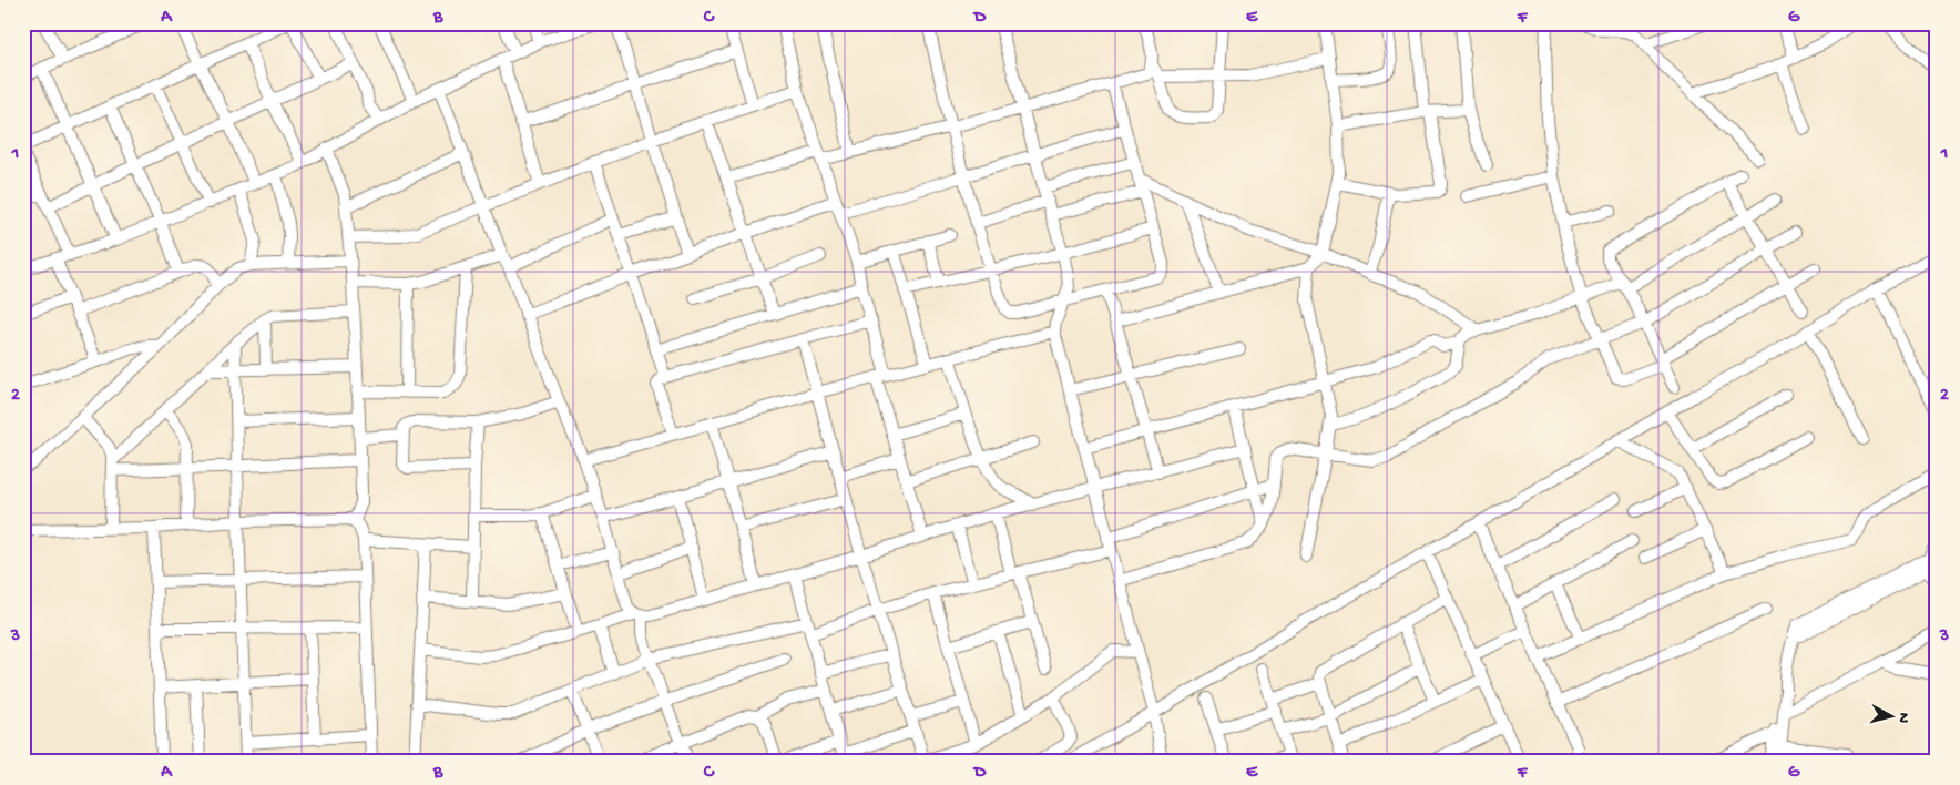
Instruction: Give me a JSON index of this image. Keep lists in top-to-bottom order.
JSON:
{
  "north": "right",
  "grid": {
    "columns": [
      "A",
      "B",
      "C",
      "D",
      "E",
      "F",
      "G"
    ],
    "rows": ["1", "2", "3"]
  }
}
